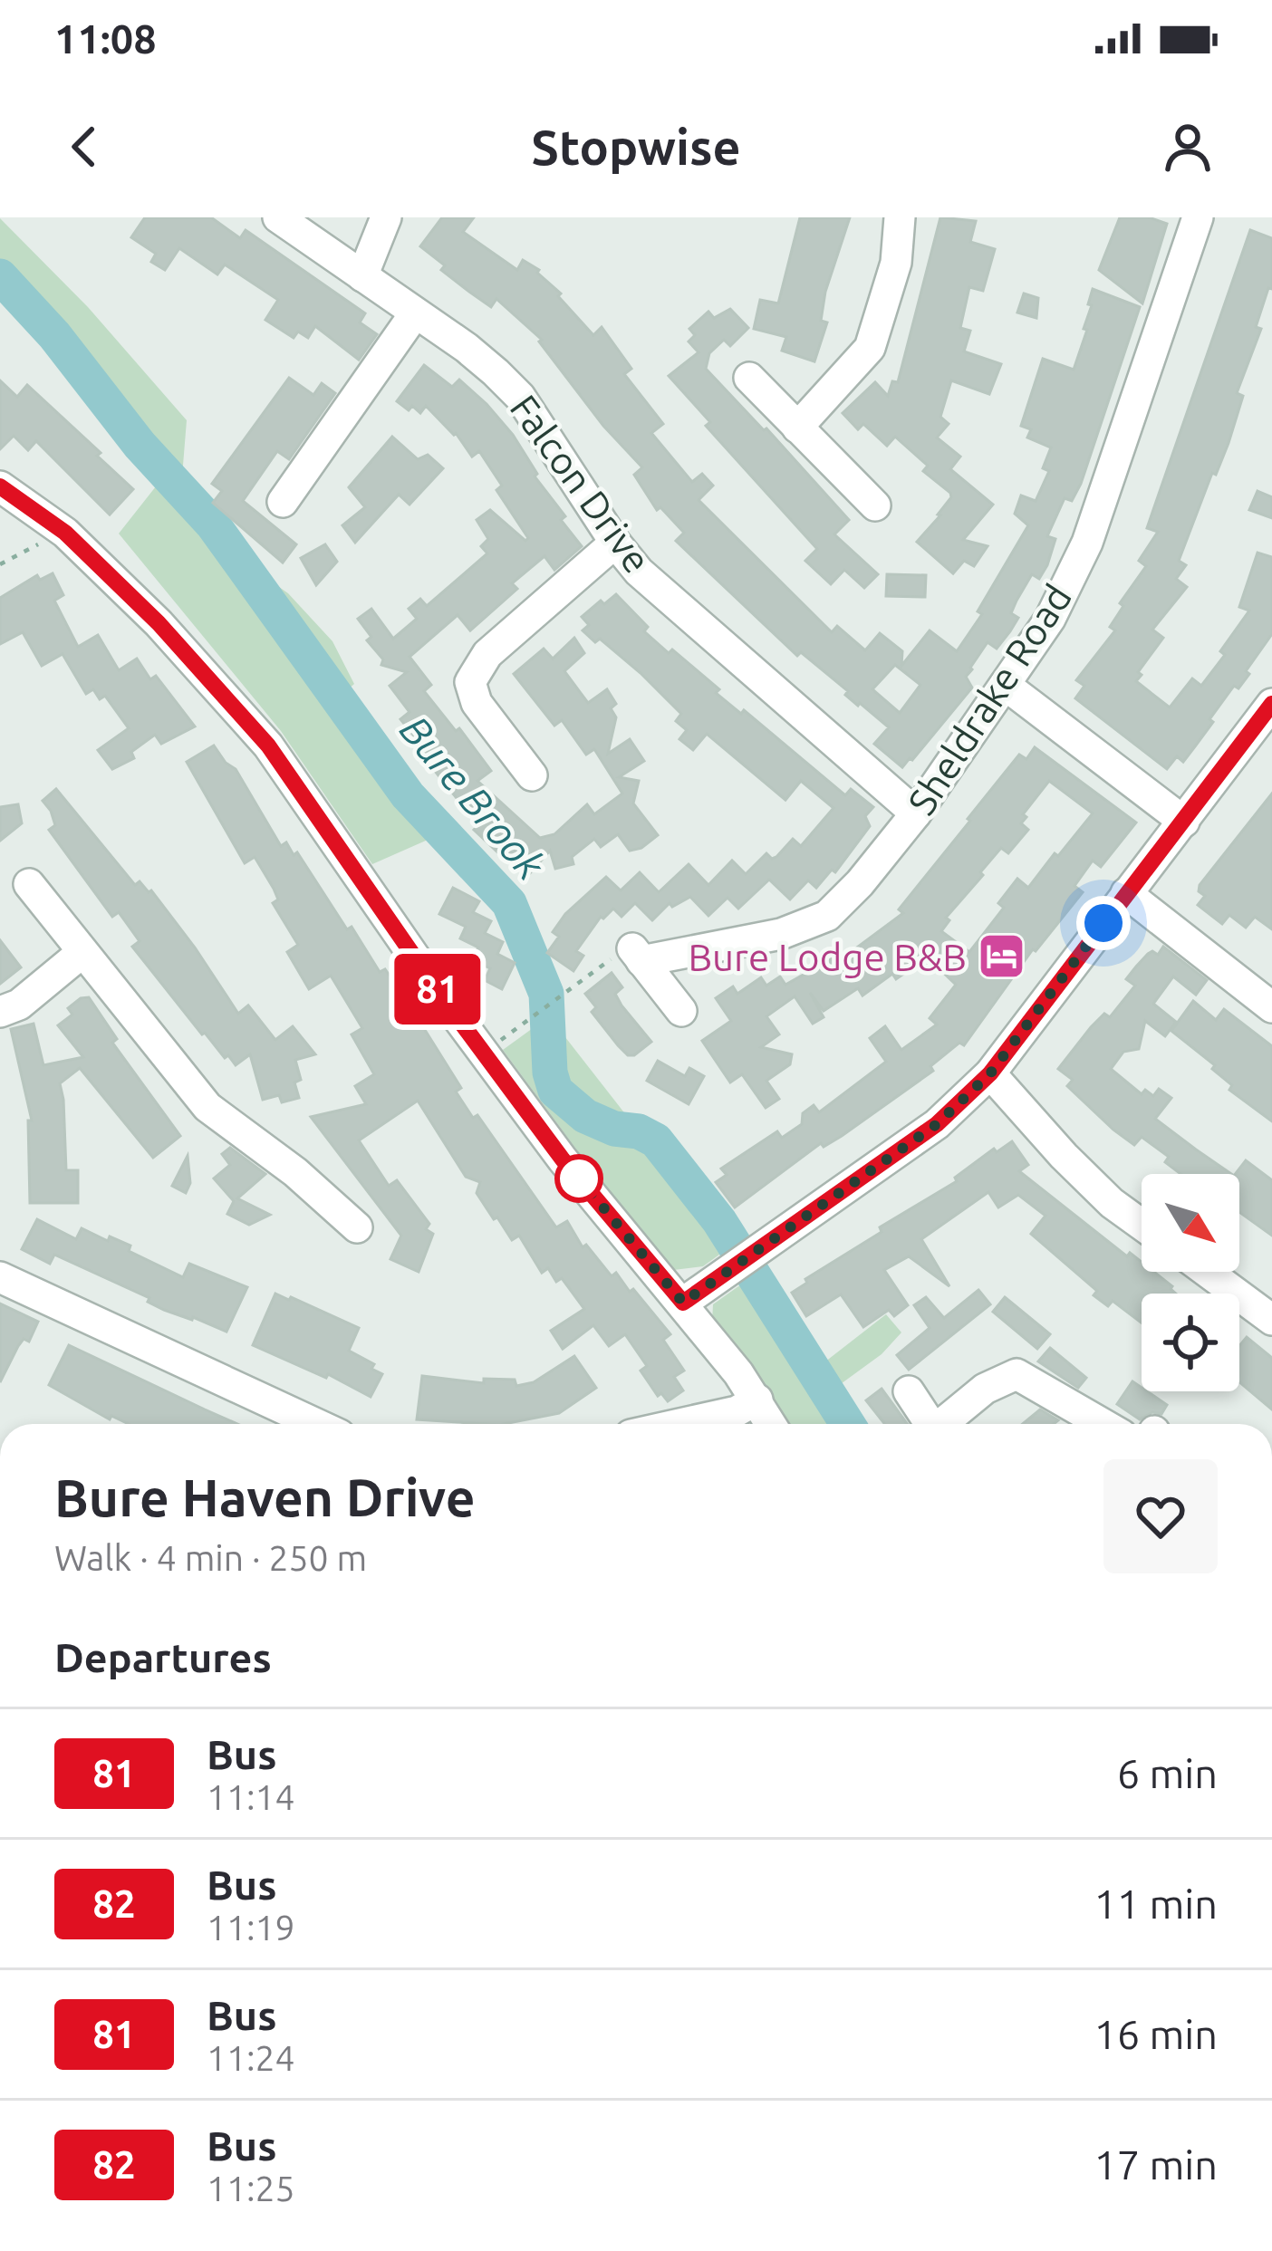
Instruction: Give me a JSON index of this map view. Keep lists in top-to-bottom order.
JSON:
{
  "streets": {
    "street": ["Falcon Drive", "Sheldrake Road"]
  },
  "crossings": [
    ["Falcon Drive", "Sheldrake Road"]
  ],
  "water": ["Bure Brook"],
  "places": {
    "hotel": ["Bure Lodge B&B"]
  },
  "lines": ["bus line 81"],
  "north": "bottom right",
  "page": {
    "status": "11:08",
    "header": "Stopwise",
    "on_map": "81",
    "heading": [
      ["Bure Haven Drive", "Walk · 4 min · 250 m"],
      "Departures"
    ],
    "list": [
      {
        "mark": "81",
        "name": "Bus",
        "note": "11:14",
        "value": "6 min"
      },
      {
        "mark": "82",
        "name": "Bus",
        "note": "11:19",
        "value": "11 min"
      },
      {
        "mark": "81",
        "name": "Bus",
        "note": "11:24",
        "value": "16 min"
      },
      {
        "mark": "82",
        "name": "Bus",
        "note": "11:25",
        "value": "17 min"
      }
    ]
  }
}
